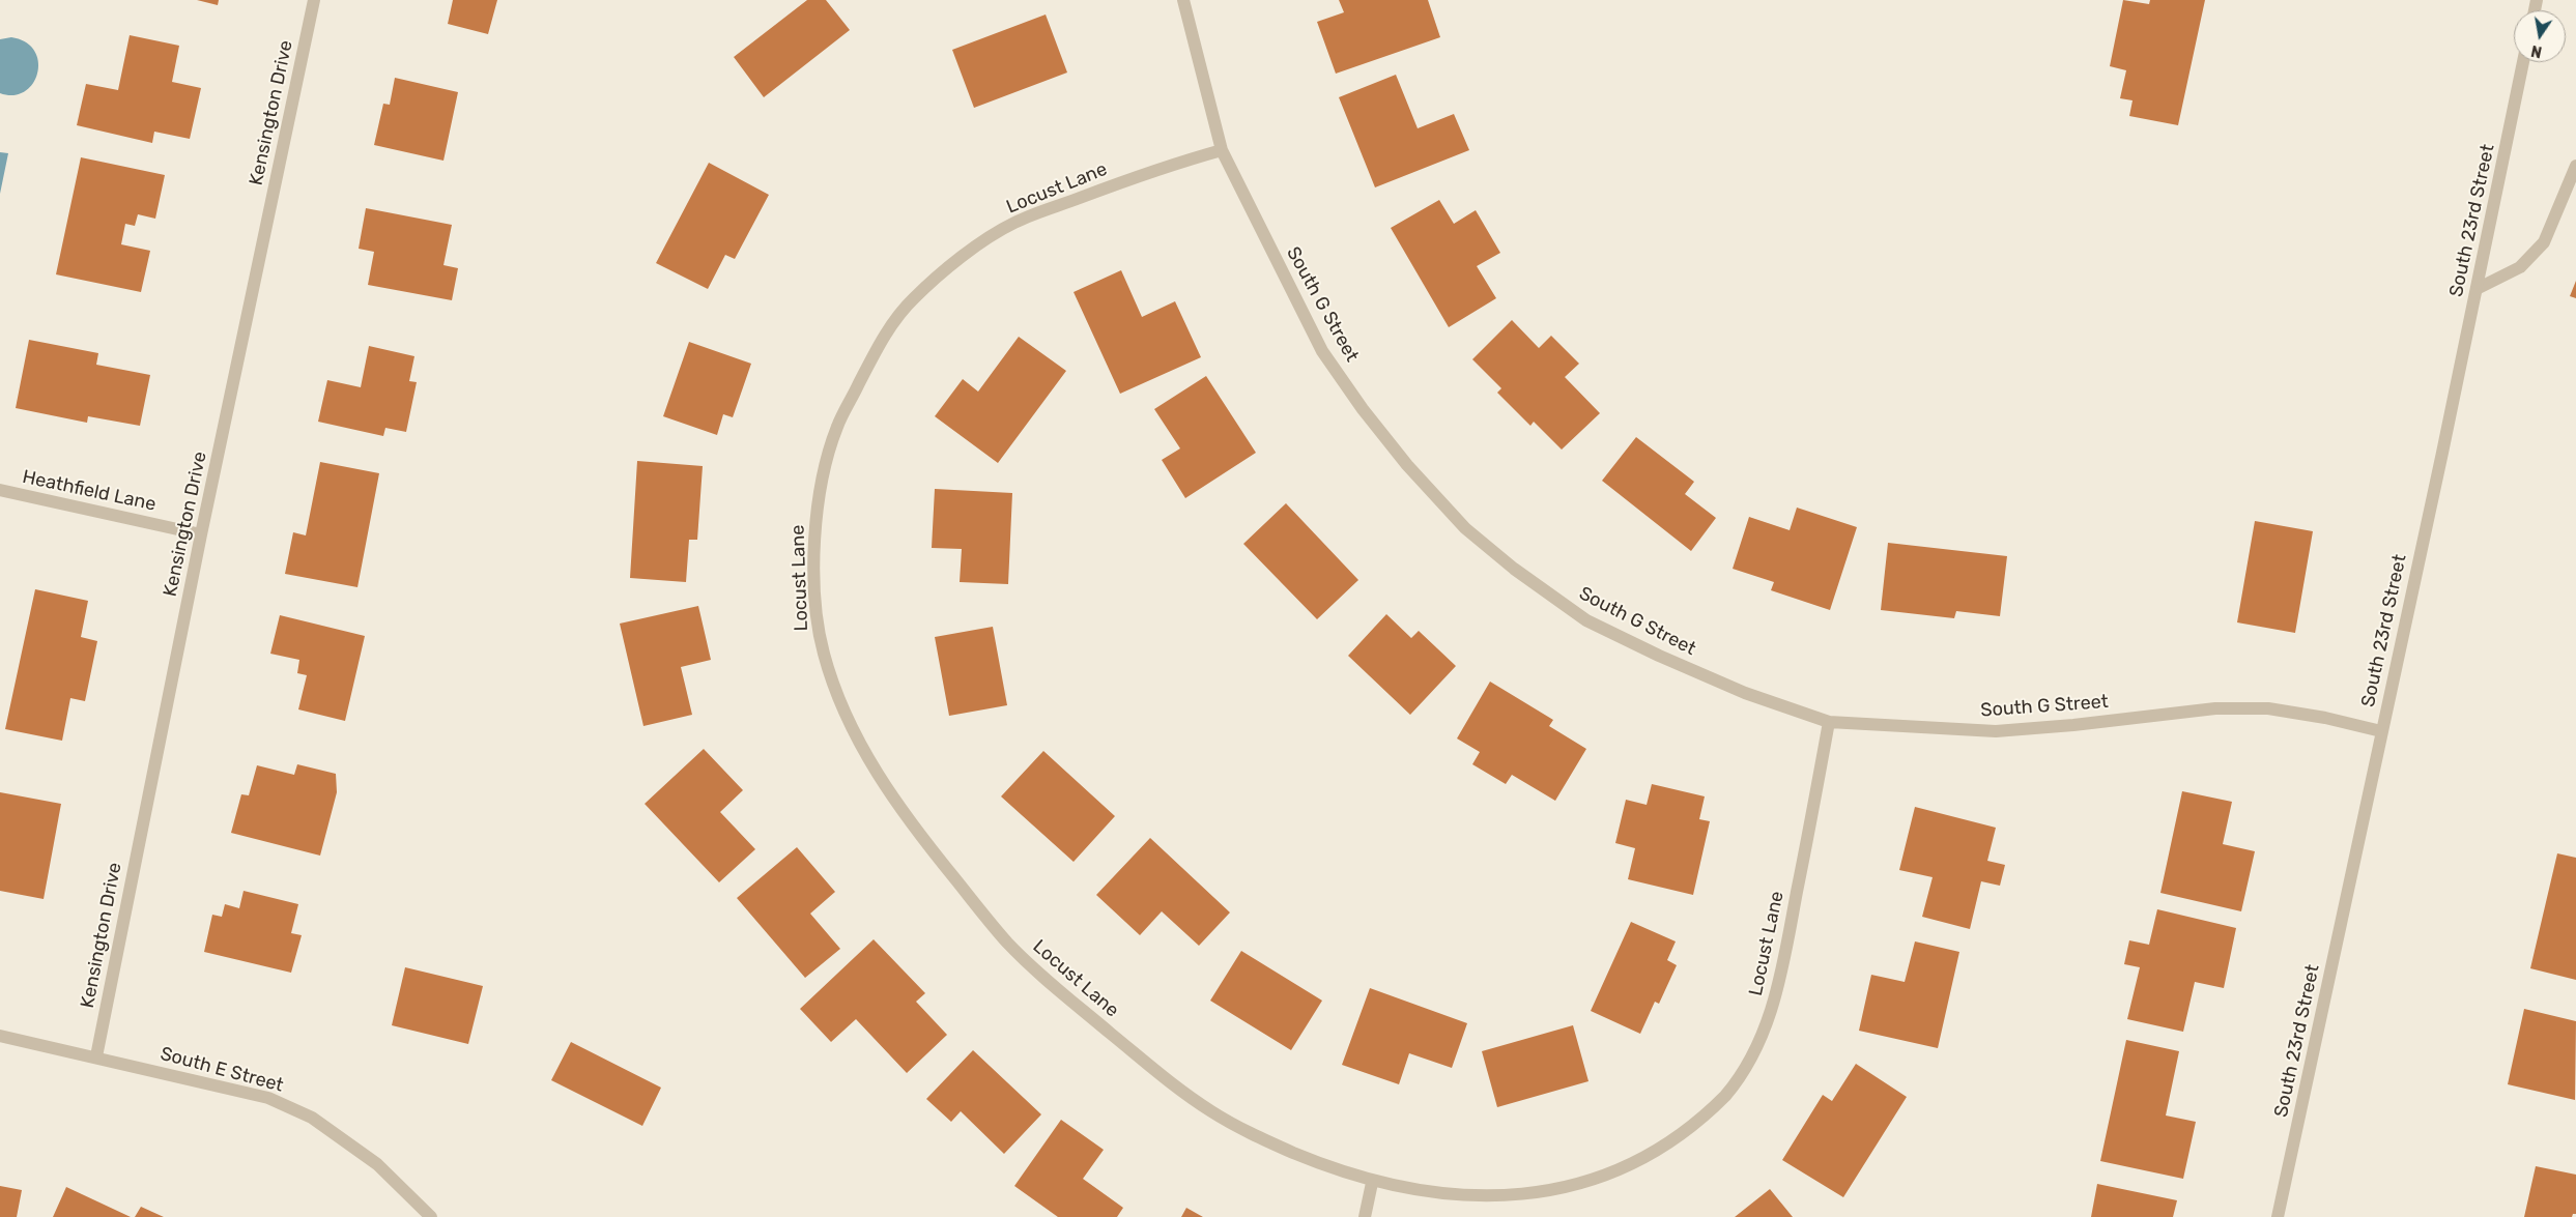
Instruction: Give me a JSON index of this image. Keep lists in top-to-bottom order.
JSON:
{
  "streets": {
    "street": [
      "Kensington Drive",
      "Locust Lane",
      "South 23rd Street",
      "South G Street",
      "Heathfield Lane",
      "South E Street"
    ]
  },
  "crossings": [
    ["Kensington Drive", "Heathfield Lane"],
    ["Kensington Drive", "South E Street"],
    ["Locust Lane", "South G Street"],
    ["South 23rd Street", "South G Street"]
  ],
  "north": "bottom"
}
